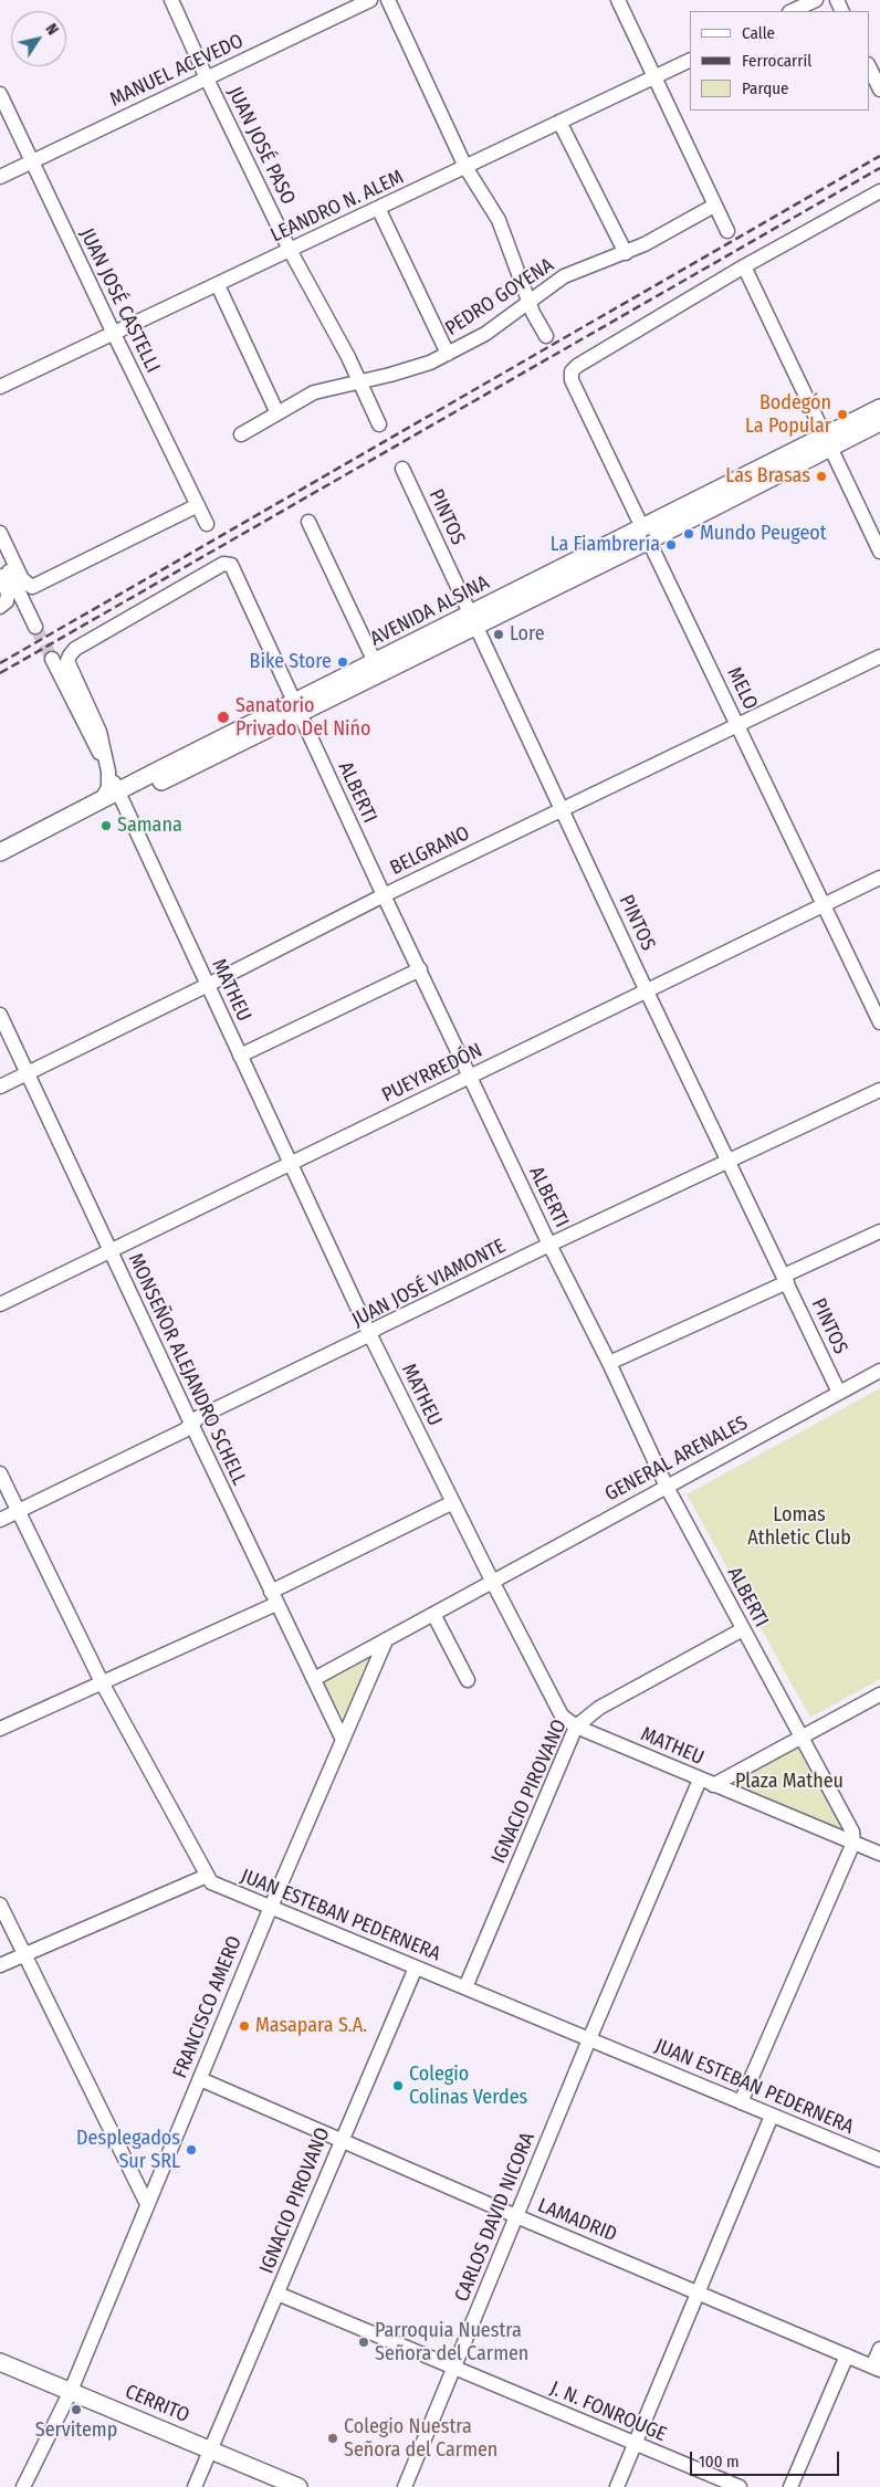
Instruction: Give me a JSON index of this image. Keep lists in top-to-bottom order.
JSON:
{
  "streets": {
    "main road": ["AVENIDA ALSINA", "CERRITO"],
    "street": [
      "MANUEL ACEVEDO",
      "JUAN JOSÉ PASO",
      "LEANDRO N. ALEM",
      "PEDRO GOYENA",
      "JUAN JOSÉ CASTELLI",
      "PINTOS",
      "MELO",
      "ALBERTI",
      "BELGRANO",
      "MATHEU",
      "PUEYRREDÓN",
      "JUAN JOSÉ VIAMONTE",
      "MONSEÑOR ALEJANDRO SCHELL",
      "GENERAL ARENALES",
      "IGNACIO PIROVANO",
      "JUAN ESTEBAN PEDERNERA",
      "FRANCISCO AMERO",
      "CARLOS DAVID NICORA",
      "LAMADRID",
      "J. N. FONROUGE"
    ]
  },
  "crossings": [
    ["MANUEL ACEVEDO", "JUAN JOSÉ PASO"],
    ["MANUEL ACEVEDO", "JUAN JOSÉ CASTELLI"],
    ["JUAN JOSÉ PASO", "LEANDRO N. ALEM"],
    ["JUAN JOSÉ PASO", "PEDRO GOYENA"],
    ["LEANDRO N. ALEM", "JUAN JOSÉ CASTELLI"],
    ["PINTOS", "AVENIDA ALSINA"],
    ["PINTOS", "BELGRANO"],
    ["PINTOS", "PUEYRREDÓN"],
    ["PINTOS", "JUAN JOSÉ VIAMONTE"],
    ["PINTOS", "GENERAL ARENALES"],
    ["AVENIDA ALSINA", "MELO"],
    ["AVENIDA ALSINA", "ALBERTI"],
    ["AVENIDA ALSINA", "MATHEU"],
    ["MELO", "BELGRANO"],
    ["MELO", "PUEYRREDÓN"],
    ["ALBERTI", "BELGRANO"],
    ["ALBERTI", "MATHEU"],
    ["ALBERTI", "PUEYRREDÓN"],
    ["ALBERTI", "JUAN JOSÉ VIAMONTE"],
    ["ALBERTI", "GENERAL ARENALES"],
    ["ALBERTI", "IGNACIO PIROVANO"],
    ["BELGRANO", "MATHEU"],
    ["BELGRANO", "MONSEÑOR ALEJANDRO SCHELL"],
    ["MATHEU", "PUEYRREDÓN"],
    ["MATHEU", "JUAN JOSÉ VIAMONTE"],
    ["MATHEU", "GENERAL ARENALES"],
    ["MATHEU", "IGNACIO PIROVANO"],
    ["MATHEU", "CARLOS DAVID NICORA"],
    ["PUEYRREDÓN", "MONSEÑOR ALEJANDRO SCHELL"],
    ["JUAN JOSÉ VIAMONTE", "MONSEÑOR ALEJANDRO SCHELL"],
    ["JUAN JOSÉ VIAMONTE", "JUAN ESTEBAN PEDERNERA"],
    ["MONSEÑOR ALEJANDRO SCHELL", "FRANCISCO AMERO"],
    ["IGNACIO PIROVANO", "JUAN ESTEBAN PEDERNERA"],
    ["IGNACIO PIROVANO", "LAMADRID"],
    ["IGNACIO PIROVANO", "CERRITO"],
    ["IGNACIO PIROVANO", "J. N. FONROUGE"],
    ["JUAN ESTEBAN PEDERNERA", "FRANCISCO AMERO"],
    ["JUAN ESTEBAN PEDERNERA", "CARLOS DAVID NICORA"],
    ["FRANCISCO AMERO", "LAMADRID"],
    ["FRANCISCO AMERO", "CERRITO"],
    ["CARLOS DAVID NICORA", "LAMADRID"],
    ["CARLOS DAVID NICORA", "J. N. FONROUGE"]
  ],
  "parks": ["Lomas Athletic Club", "Plaza Matheu"],
  "places": [
    "Bodegón La Popular",
    "Las Brasas",
    "Mundo Peugeot",
    "La Fiambrería",
    "Lore",
    "Bike Store",
    "Sanatorio Privado Del Nińo",
    "Samana",
    "Masapara S.A.",
    "Colegio Colinas Verdes",
    "Desplegados Sur SRL",
    "Parroquia Nuestra Señora del Carmen",
    "Servitemp",
    "Colegio Nuestra Señora del Carmen"
  ],
  "legend": ["Calle", "Ferrocarril", "Parque"],
  "scale_bar": "100 m",
  "north": "top right"
}
